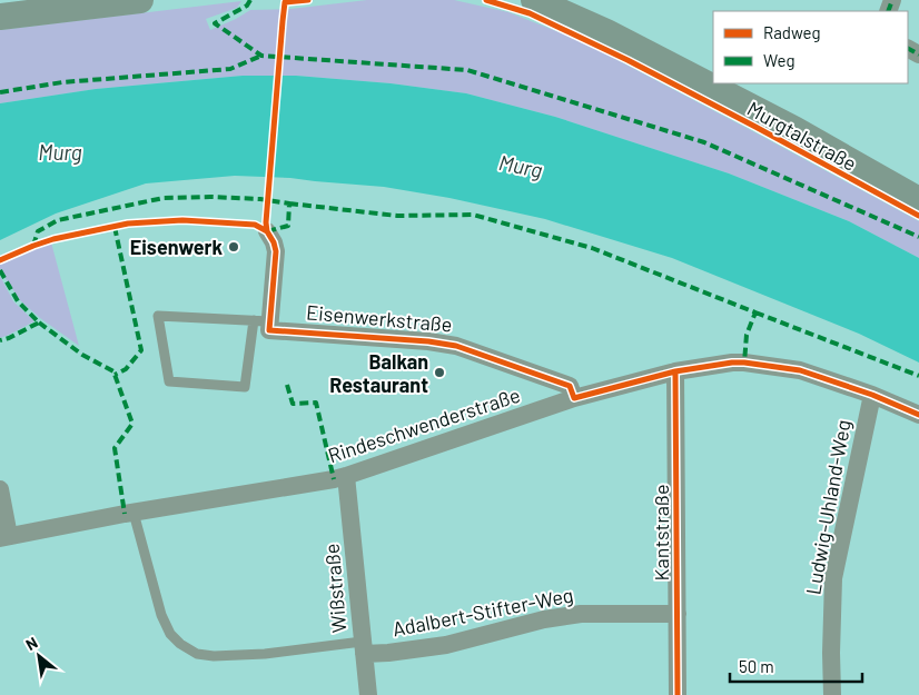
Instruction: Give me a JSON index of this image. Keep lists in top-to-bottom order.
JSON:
{
  "streets": {
    "street": [
      "Murgtalstraße",
      "Eisenwerkstraße",
      "Rindeschwenderstraße",
      "Ludwig-Uhland-Weg",
      "Kantstraße",
      "Wißstraße",
      "Adalbert-Stifter-Weg"
    ]
  },
  "crossings": [
    ["Eisenwerkstraße", "Rindeschwenderstraße"],
    ["Rindeschwenderstraße", "Ludwig-Uhland-Weg"],
    ["Rindeschwenderstraße", "Kantstraße"],
    ["Rindeschwenderstraße", "Wißstraße"],
    ["Rindeschwenderstraße", "Adalbert-Stifter-Weg"],
    ["Kantstraße", "Adalbert-Stifter-Weg"],
    ["Wißstraße", "Adalbert-Stifter-Weg"]
  ],
  "water": ["Murg"],
  "places": ["Eisenwerk", "Balkan Restaurant"],
  "legend": ["Radweg", "Weg"],
  "scale_bar": "50 m",
  "north": "top left"
}
